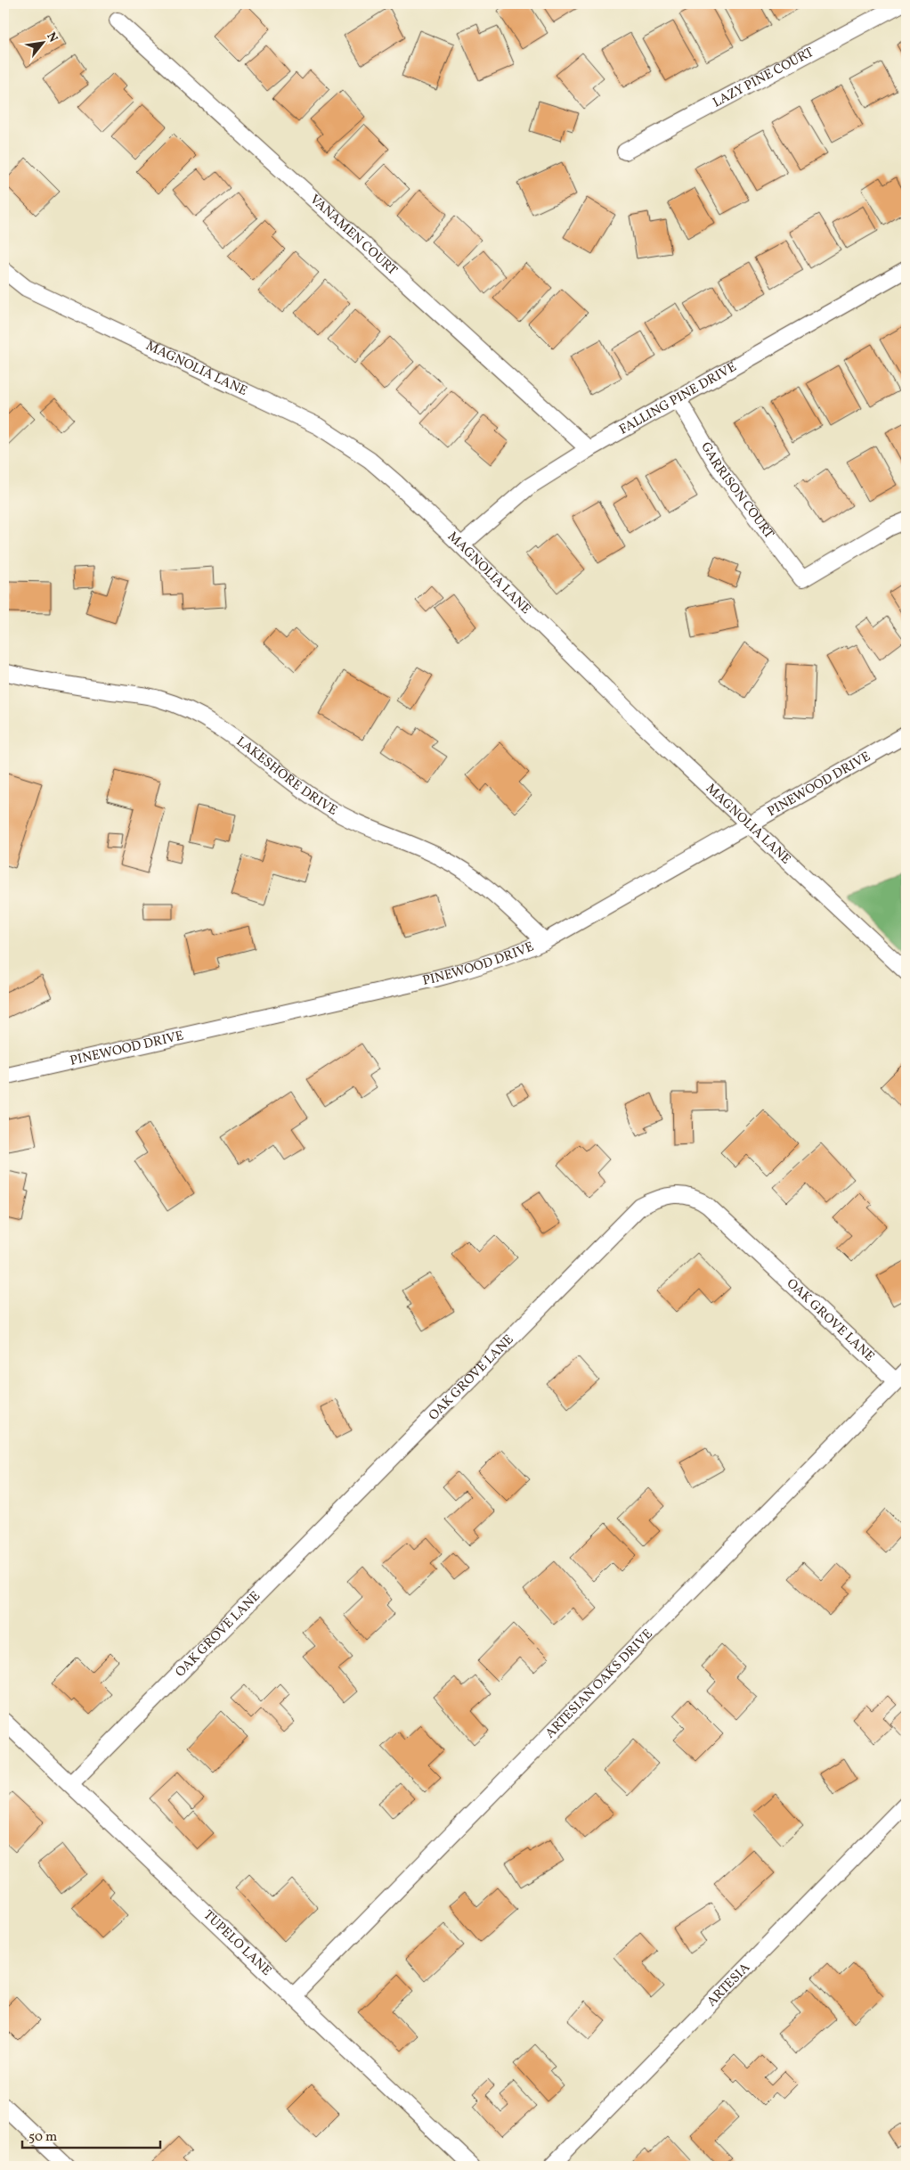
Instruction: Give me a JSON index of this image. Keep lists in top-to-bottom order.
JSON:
{
  "streets": {
    "street": [
      "LAZY PINE COURT",
      "VANAMEN COURT",
      "MAGNOLIA LANE",
      "FALLING PINE DRIVE",
      "GARRISON COURT",
      "LAKESHORE DRIVE",
      "PINEWOOD DRIVE",
      "OAK GROVE LANE",
      "ARTESIAN OAKS DRIVE",
      "TUPELO LANE",
      "ARTESIA"
    ]
  },
  "crossings": [
    ["VANAMEN COURT", "FALLING PINE DRIVE"],
    ["MAGNOLIA LANE", "FALLING PINE DRIVE"],
    ["MAGNOLIA LANE", "PINEWOOD DRIVE"],
    ["FALLING PINE DRIVE", "GARRISON COURT"],
    ["LAKESHORE DRIVE", "PINEWOOD DRIVE"],
    ["OAK GROVE LANE", "ARTESIAN OAKS DRIVE"],
    ["OAK GROVE LANE", "TUPELO LANE"],
    ["ARTESIAN OAKS DRIVE", "TUPELO LANE"]
  ],
  "scale_bar": "50 m",
  "north": "top right"
}
